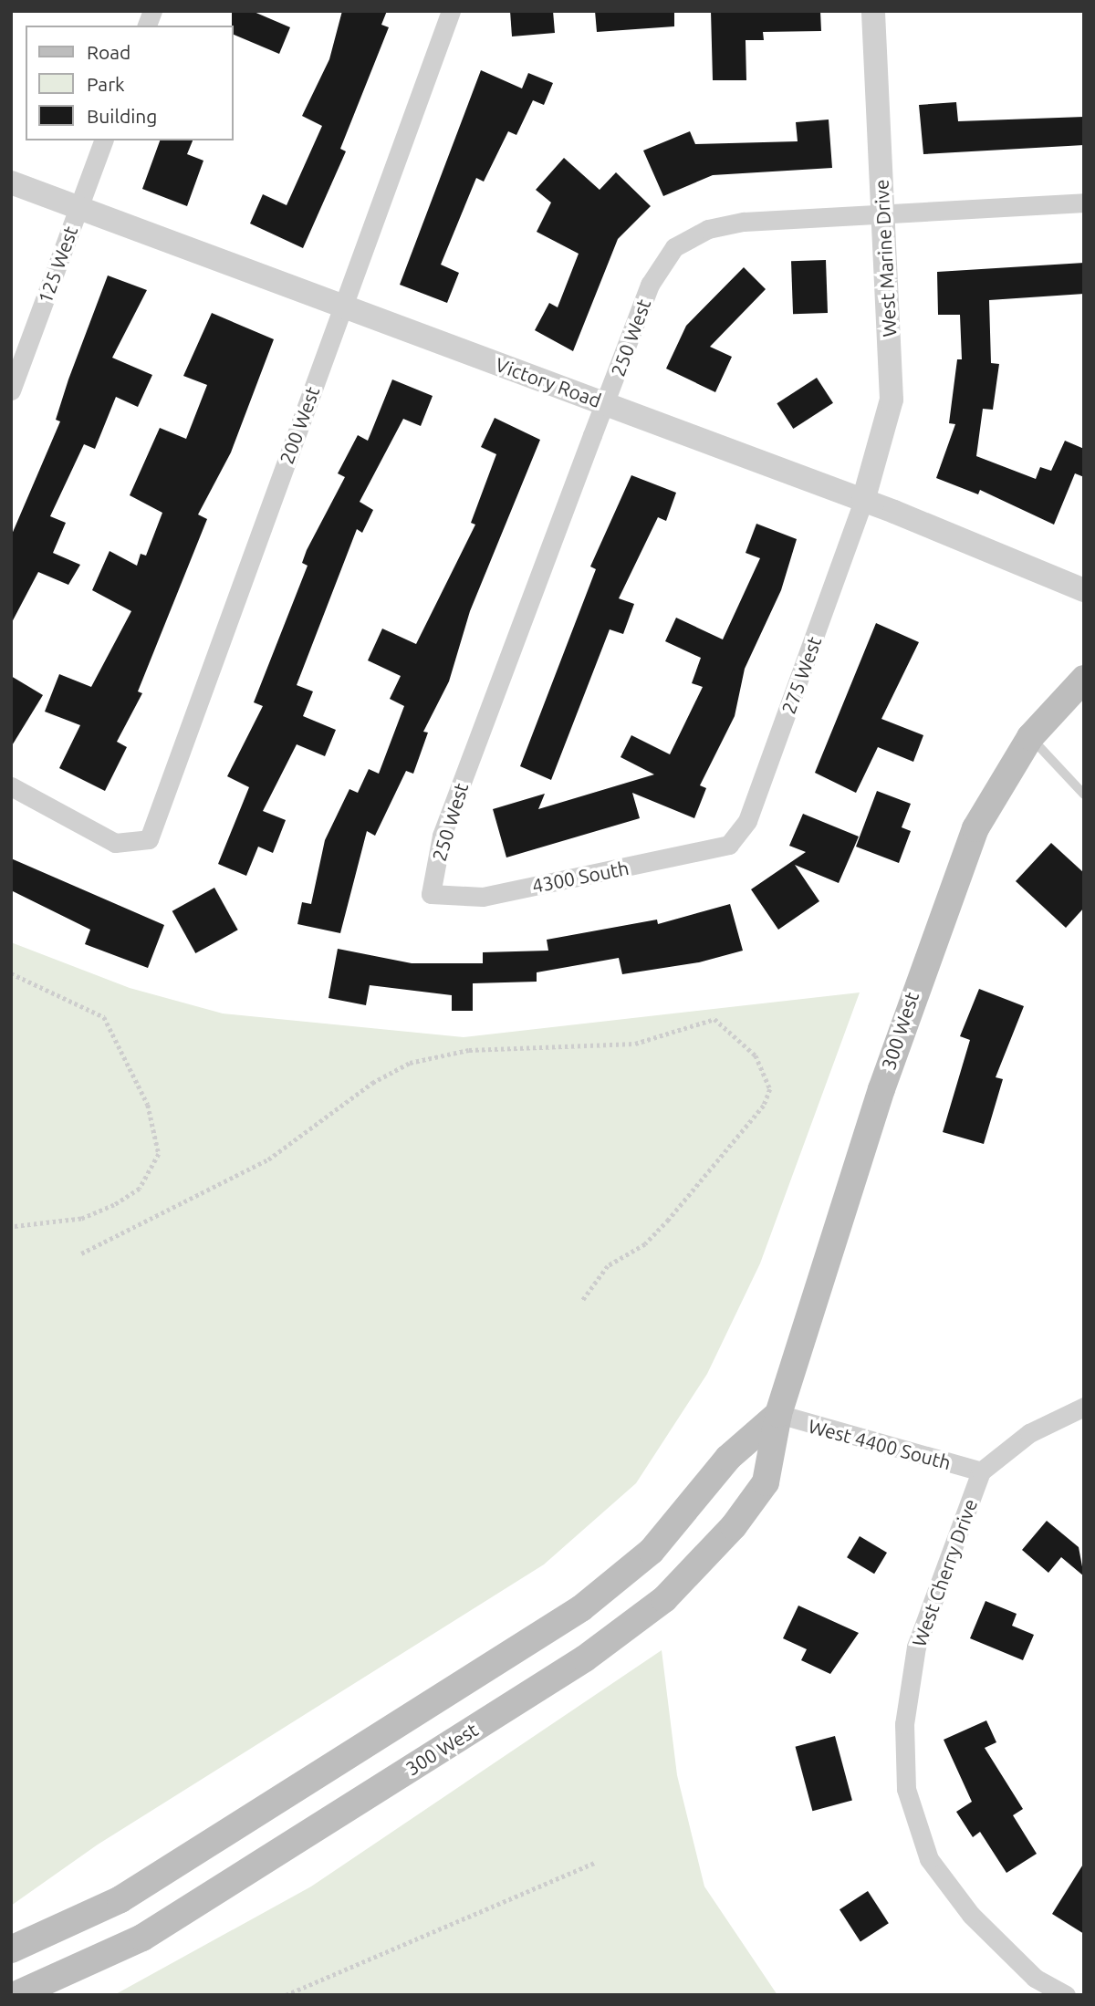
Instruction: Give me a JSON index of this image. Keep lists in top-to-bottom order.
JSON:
{
  "streets": {
    "main road": ["300 West"],
    "street": [
      "West Marine Drive",
      "125 West",
      "250 West",
      "Victory Road",
      "200 West",
      "275 West",
      "4300 South",
      "West 4400 South",
      "West Cherry Drive"
    ]
  },
  "crossings": [
    ["West Marine Drive", "250 West"],
    ["West Marine Drive", "Victory Road"],
    ["West Marine Drive", "275 West"],
    ["125 West", "Victory Road"],
    ["250 West", "Victory Road"],
    ["250 West", "4300 South"],
    ["Victory Road", "200 West"],
    ["Victory Road", "275 West"],
    ["275 West", "4300 South"],
    ["300 West", "West 4400 South"],
    ["West 4400 South", "West Cherry Drive"]
  ],
  "legend": ["Road", "Park", "Building"]
}
